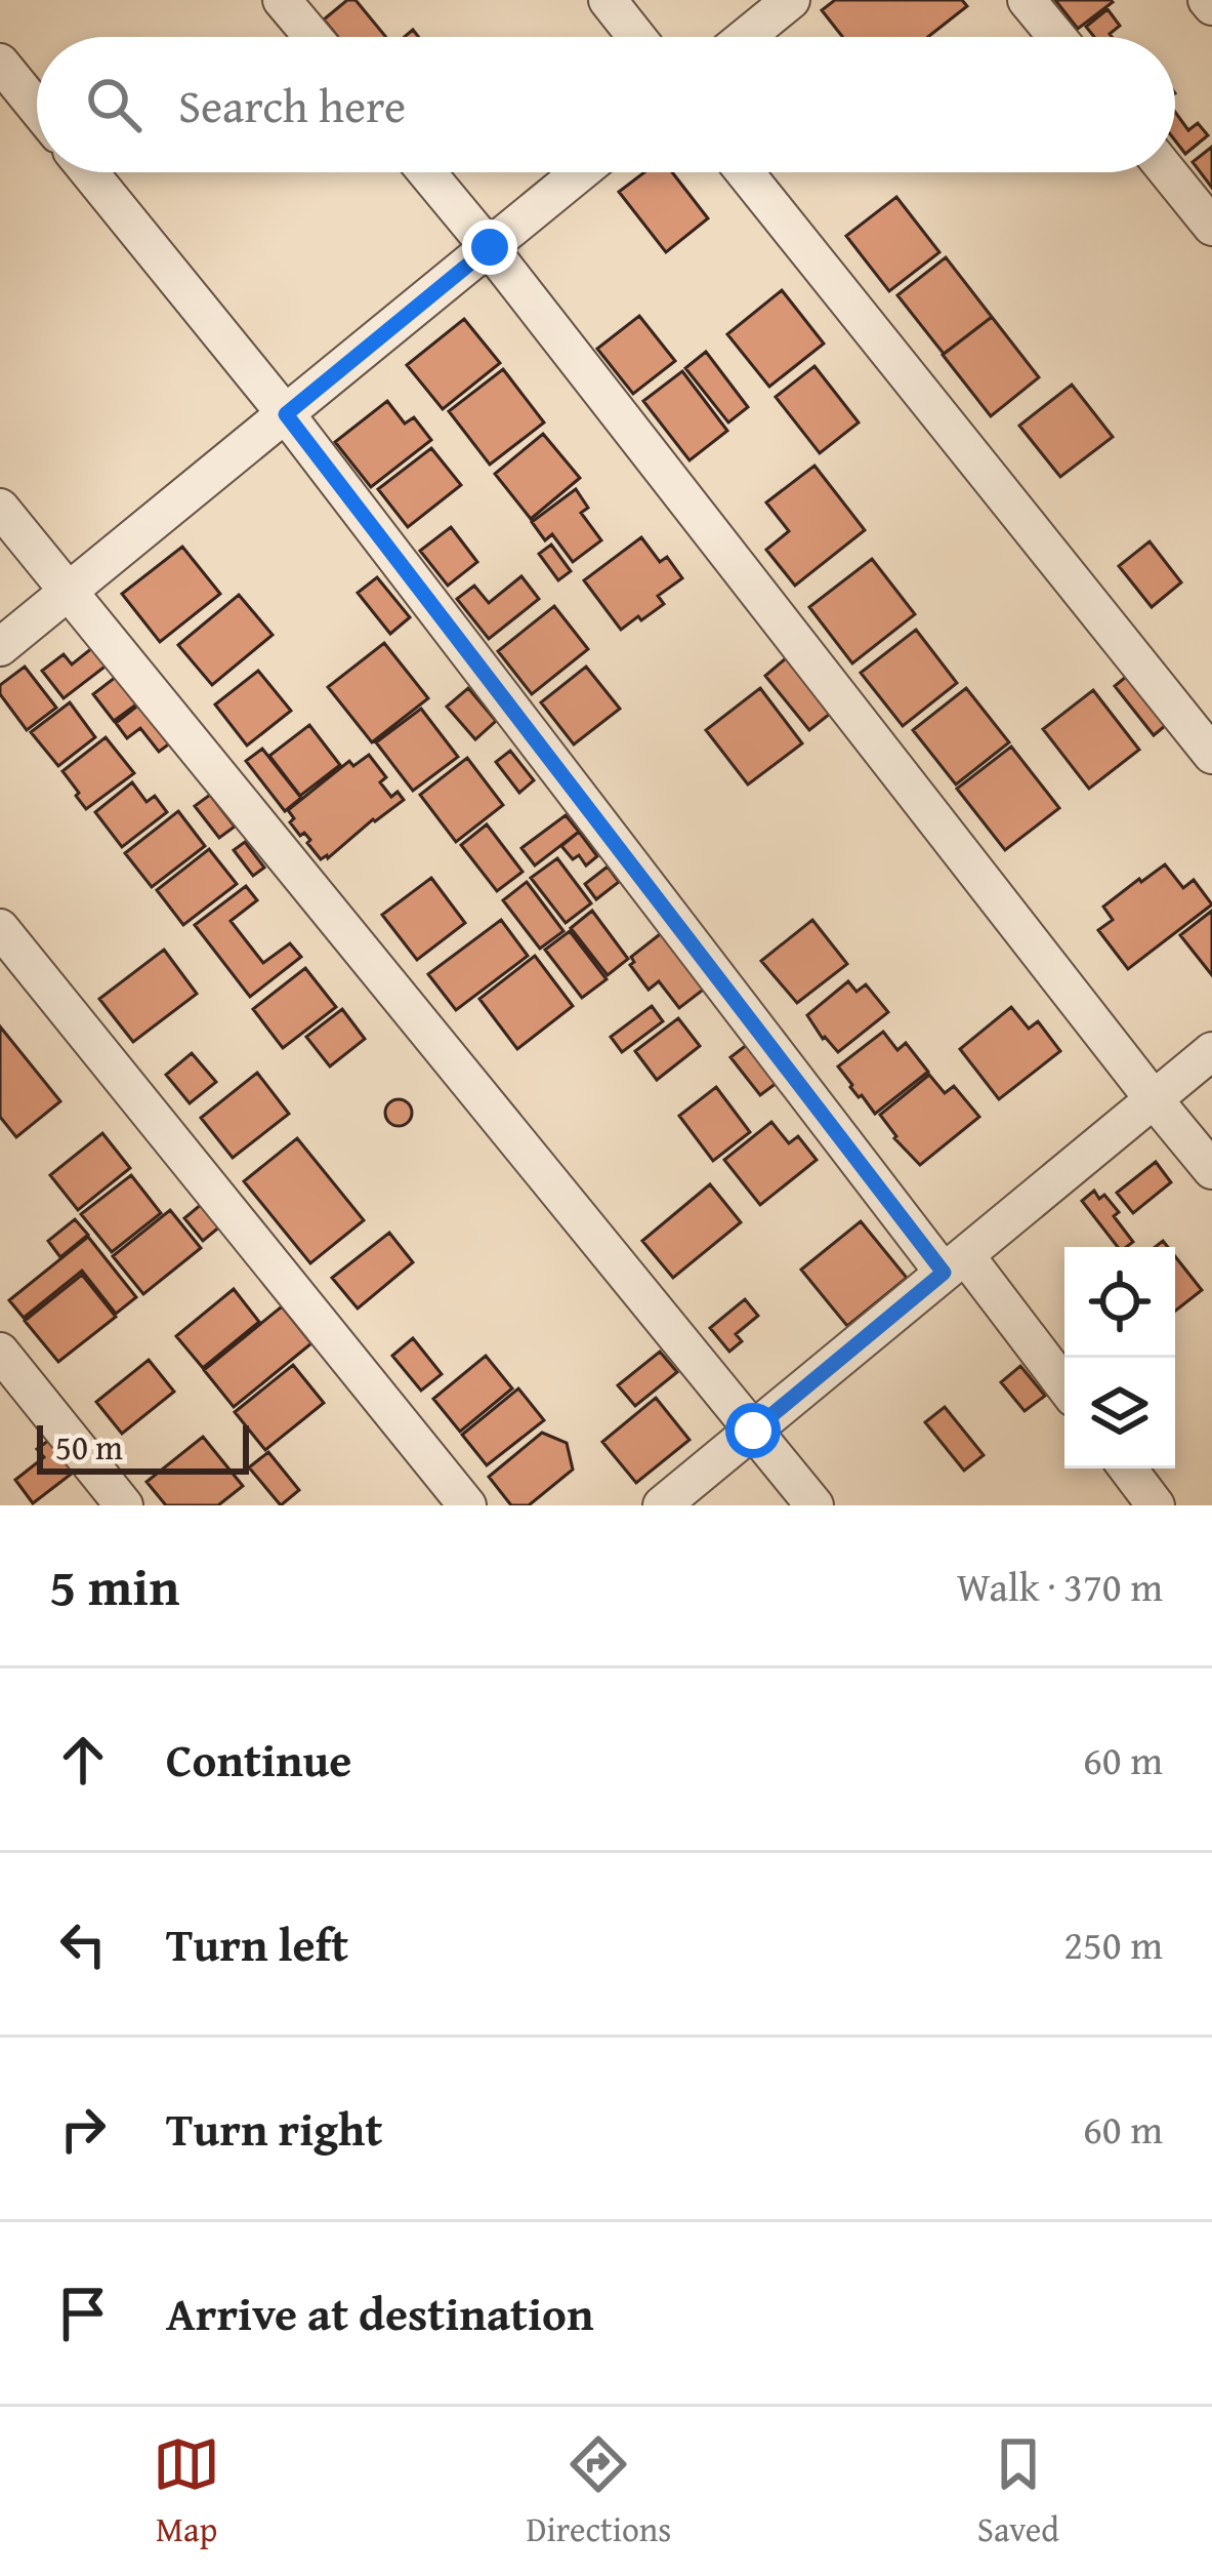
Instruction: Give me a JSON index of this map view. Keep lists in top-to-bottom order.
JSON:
{
  "scale_bar": "50 m",
  "page": {
    "search": "Search here",
    "scale": "50 m",
    "heading": ["5 min", "Walk · 370 m"],
    "list": [
      ["Continue", "60 m"],
      ["Turn left", "250 m"],
      ["Turn right", "60 m"],
      "Arrive at destination"
    ],
    "nav": ["Map", "Directions", "Saved"]
  }
}
